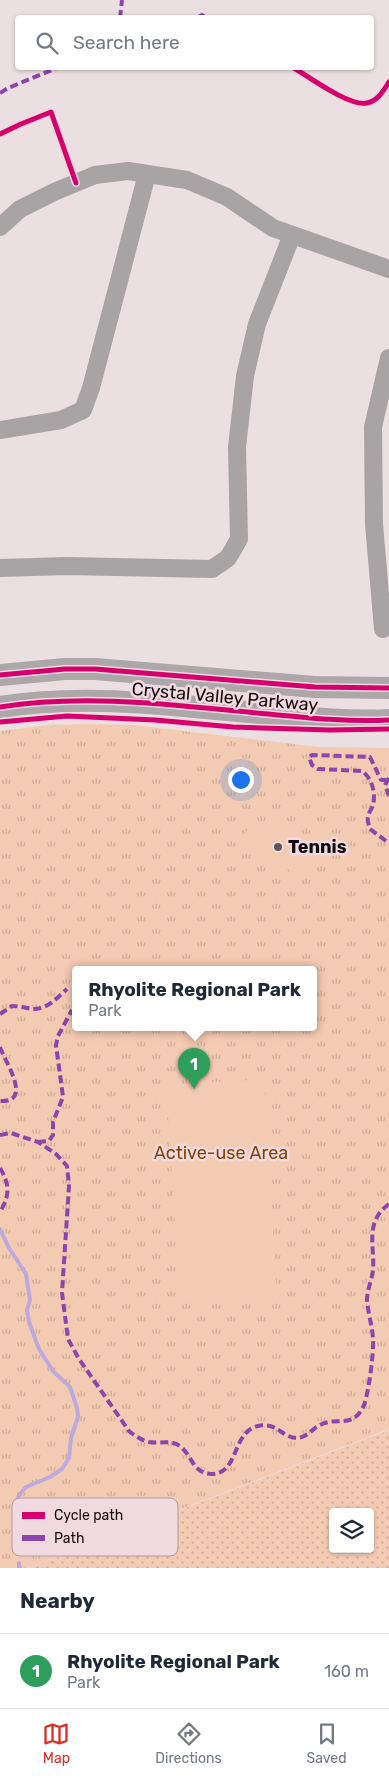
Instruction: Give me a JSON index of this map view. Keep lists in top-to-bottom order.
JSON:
{
  "streets": {
    "main road": ["Crystal Valley Parkway"]
  },
  "parks": ["Active-use Area"],
  "places": ["Tennis"],
  "legend": ["Cycle path", "Path"],
  "page": {
    "search": "Search here",
    "popup": ["Rhyolite Regional Park", "Park"],
    "pins": "1",
    "heading": "Nearby",
    "list": [
      {
        "mark": "1",
        "name": "Rhyolite Regional Park",
        "note": "Park",
        "value": "160 m"
      }
    ],
    "nav": ["Map", "Directions", "Saved"]
  }
}
